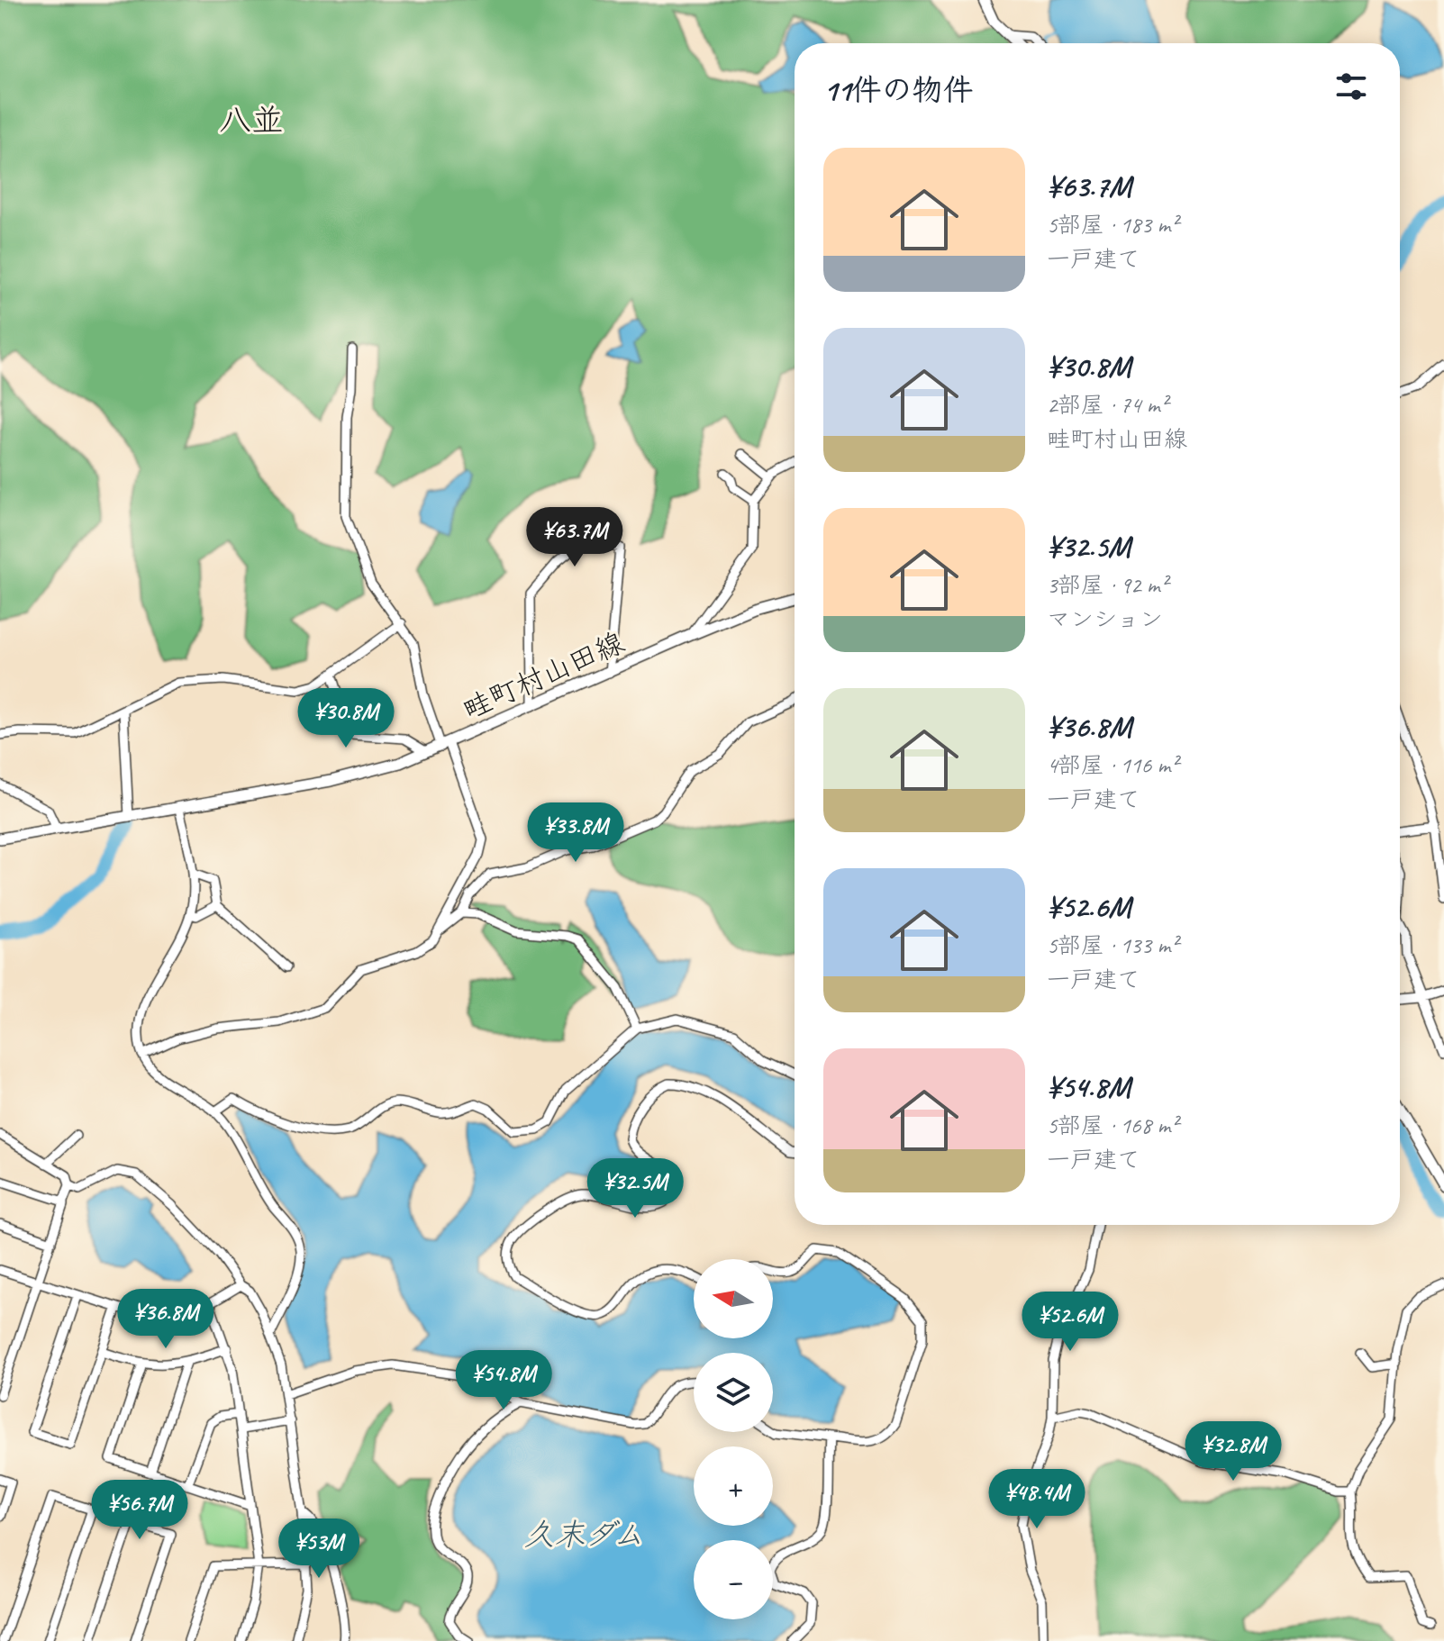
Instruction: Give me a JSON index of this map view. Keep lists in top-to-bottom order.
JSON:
{
  "streets": {
    "main road": ["畦町村山田線"]
  },
  "districts": ["八並"],
  "water": ["久末ダム"],
  "north": "left",
  "page": {
    "heading": "11件の物件",
    "list": [
      {
        "name": "¥63.7M",
        "note": "5部屋 · 183 m² · 一戸建て"
      },
      {
        "name": "¥30.8M",
        "note": "2部屋 · 74 m² · 畦町村山田線"
      },
      {
        "name": "¥32.5M",
        "note": "3部屋 · 92 m² · マンション"
      },
      {
        "name": "¥36.8M",
        "note": "4部屋 · 116 m² · 一戸建て"
      },
      {
        "name": "¥52.6M",
        "note": "5部屋 · 133 m² · 一戸建て"
      },
      {
        "name": "¥54.8M",
        "note": "5部屋 · 168 m² · 一戸建て"
      }
    ],
    "price": [
      "¥63.7M",
      "¥30.8M",
      "¥33.8M",
      "¥32.5M",
      "¥36.8M",
      "¥52.6M",
      "¥54.8M",
      "¥32.8M",
      "¥48.4M",
      "¥56.7M",
      "¥53M"
    ],
    "map_buttons": ["+", "−"]
  }
}
